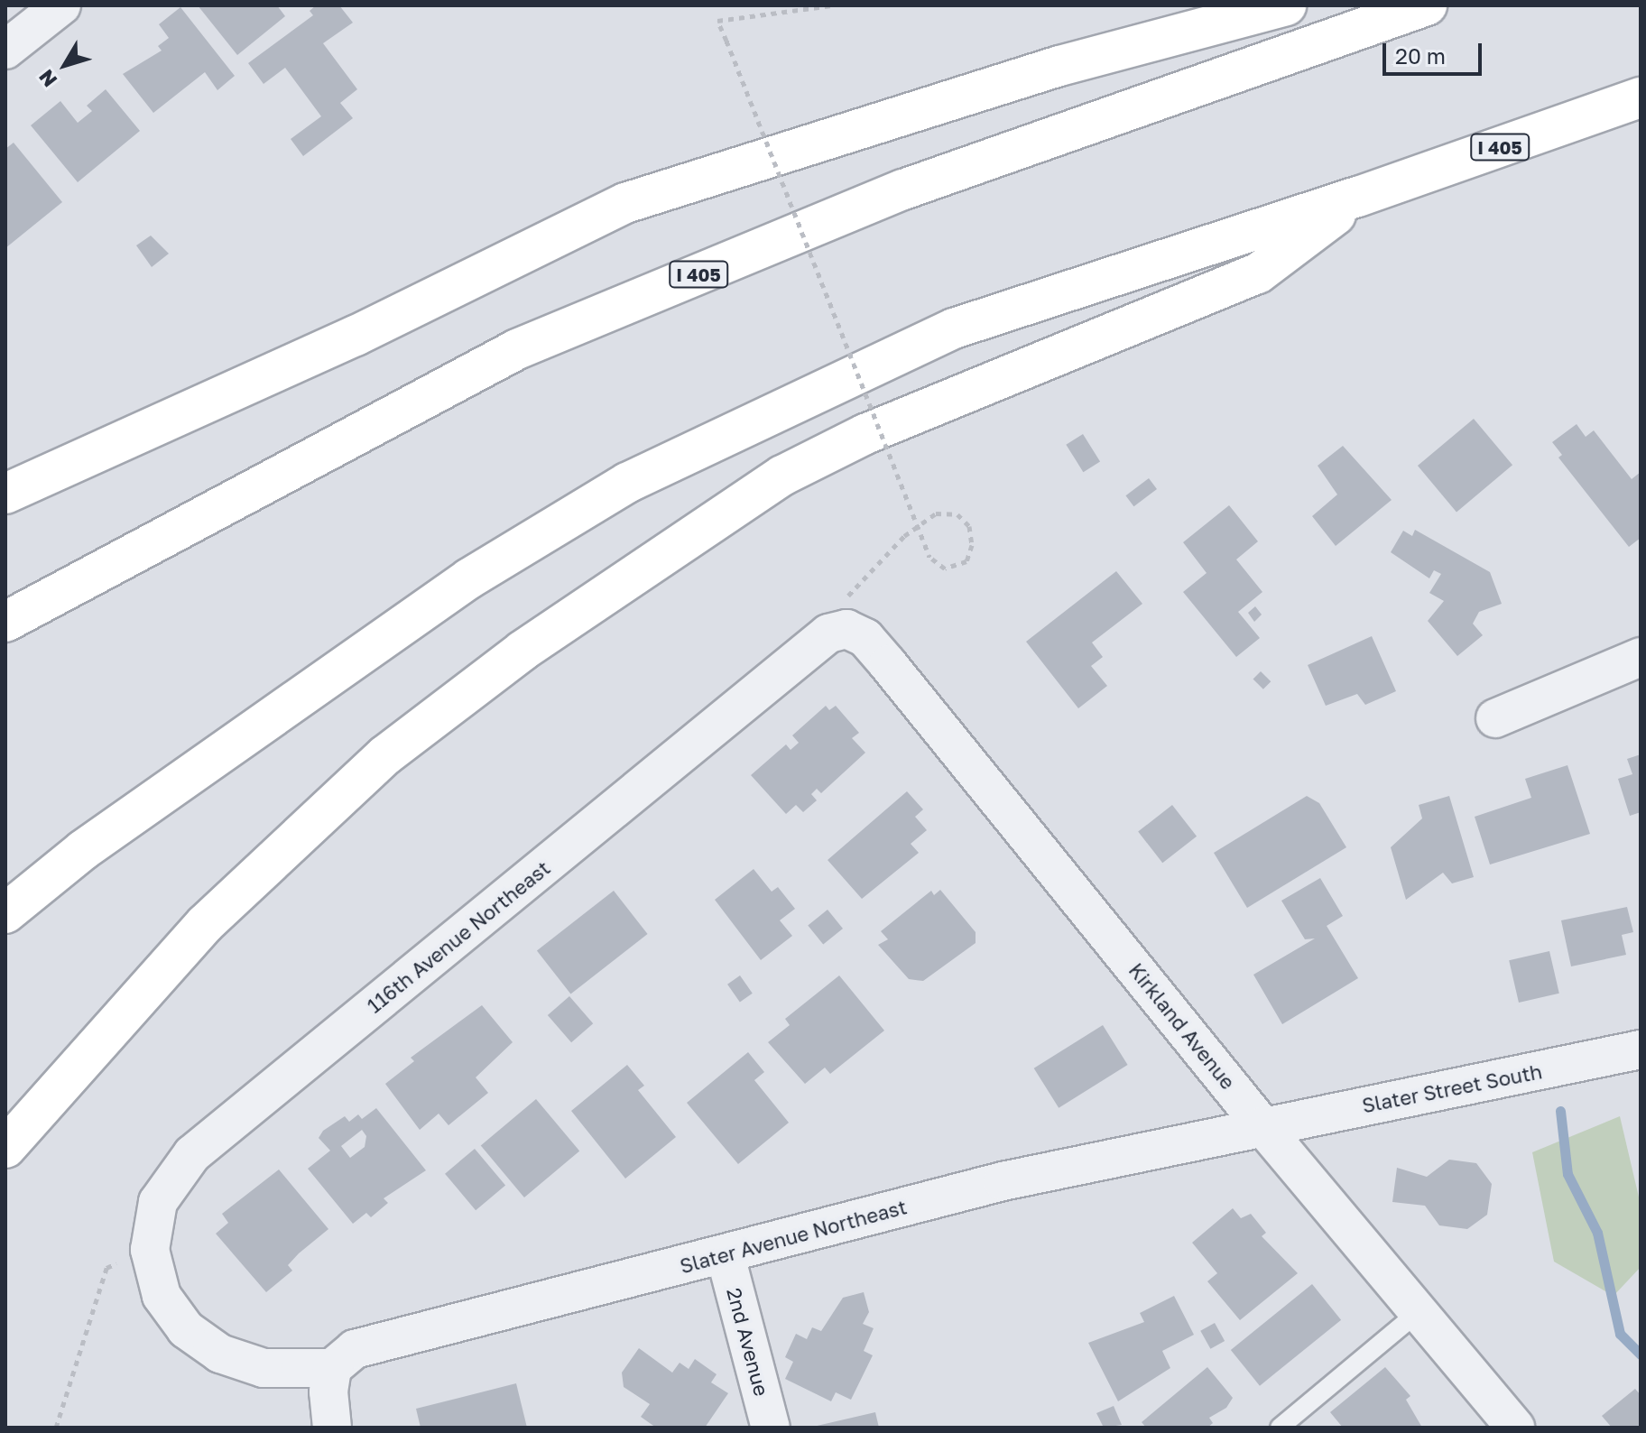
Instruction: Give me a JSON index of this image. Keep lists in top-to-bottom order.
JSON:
{
  "streets": {
    "highway": ["I 405"],
    "street": [
      "116th Avenue Northeast",
      "Kirkland Avenue",
      "Slater Street South",
      "Slater Avenue Northeast",
      "2nd Avenue"
    ]
  },
  "crossings": [
    ["116th Avenue Northeast", "Kirkland Avenue"],
    ["116th Avenue Northeast", "Slater Avenue Northeast"],
    ["Kirkland Avenue", "Slater Street South"],
    ["Kirkland Avenue", "Slater Avenue Northeast"],
    ["Slater Street South", "Slater Avenue Northeast"],
    ["Slater Avenue Northeast", "2nd Avenue"]
  ],
  "scale_bar": "20 m",
  "north": "bottom left"
}
